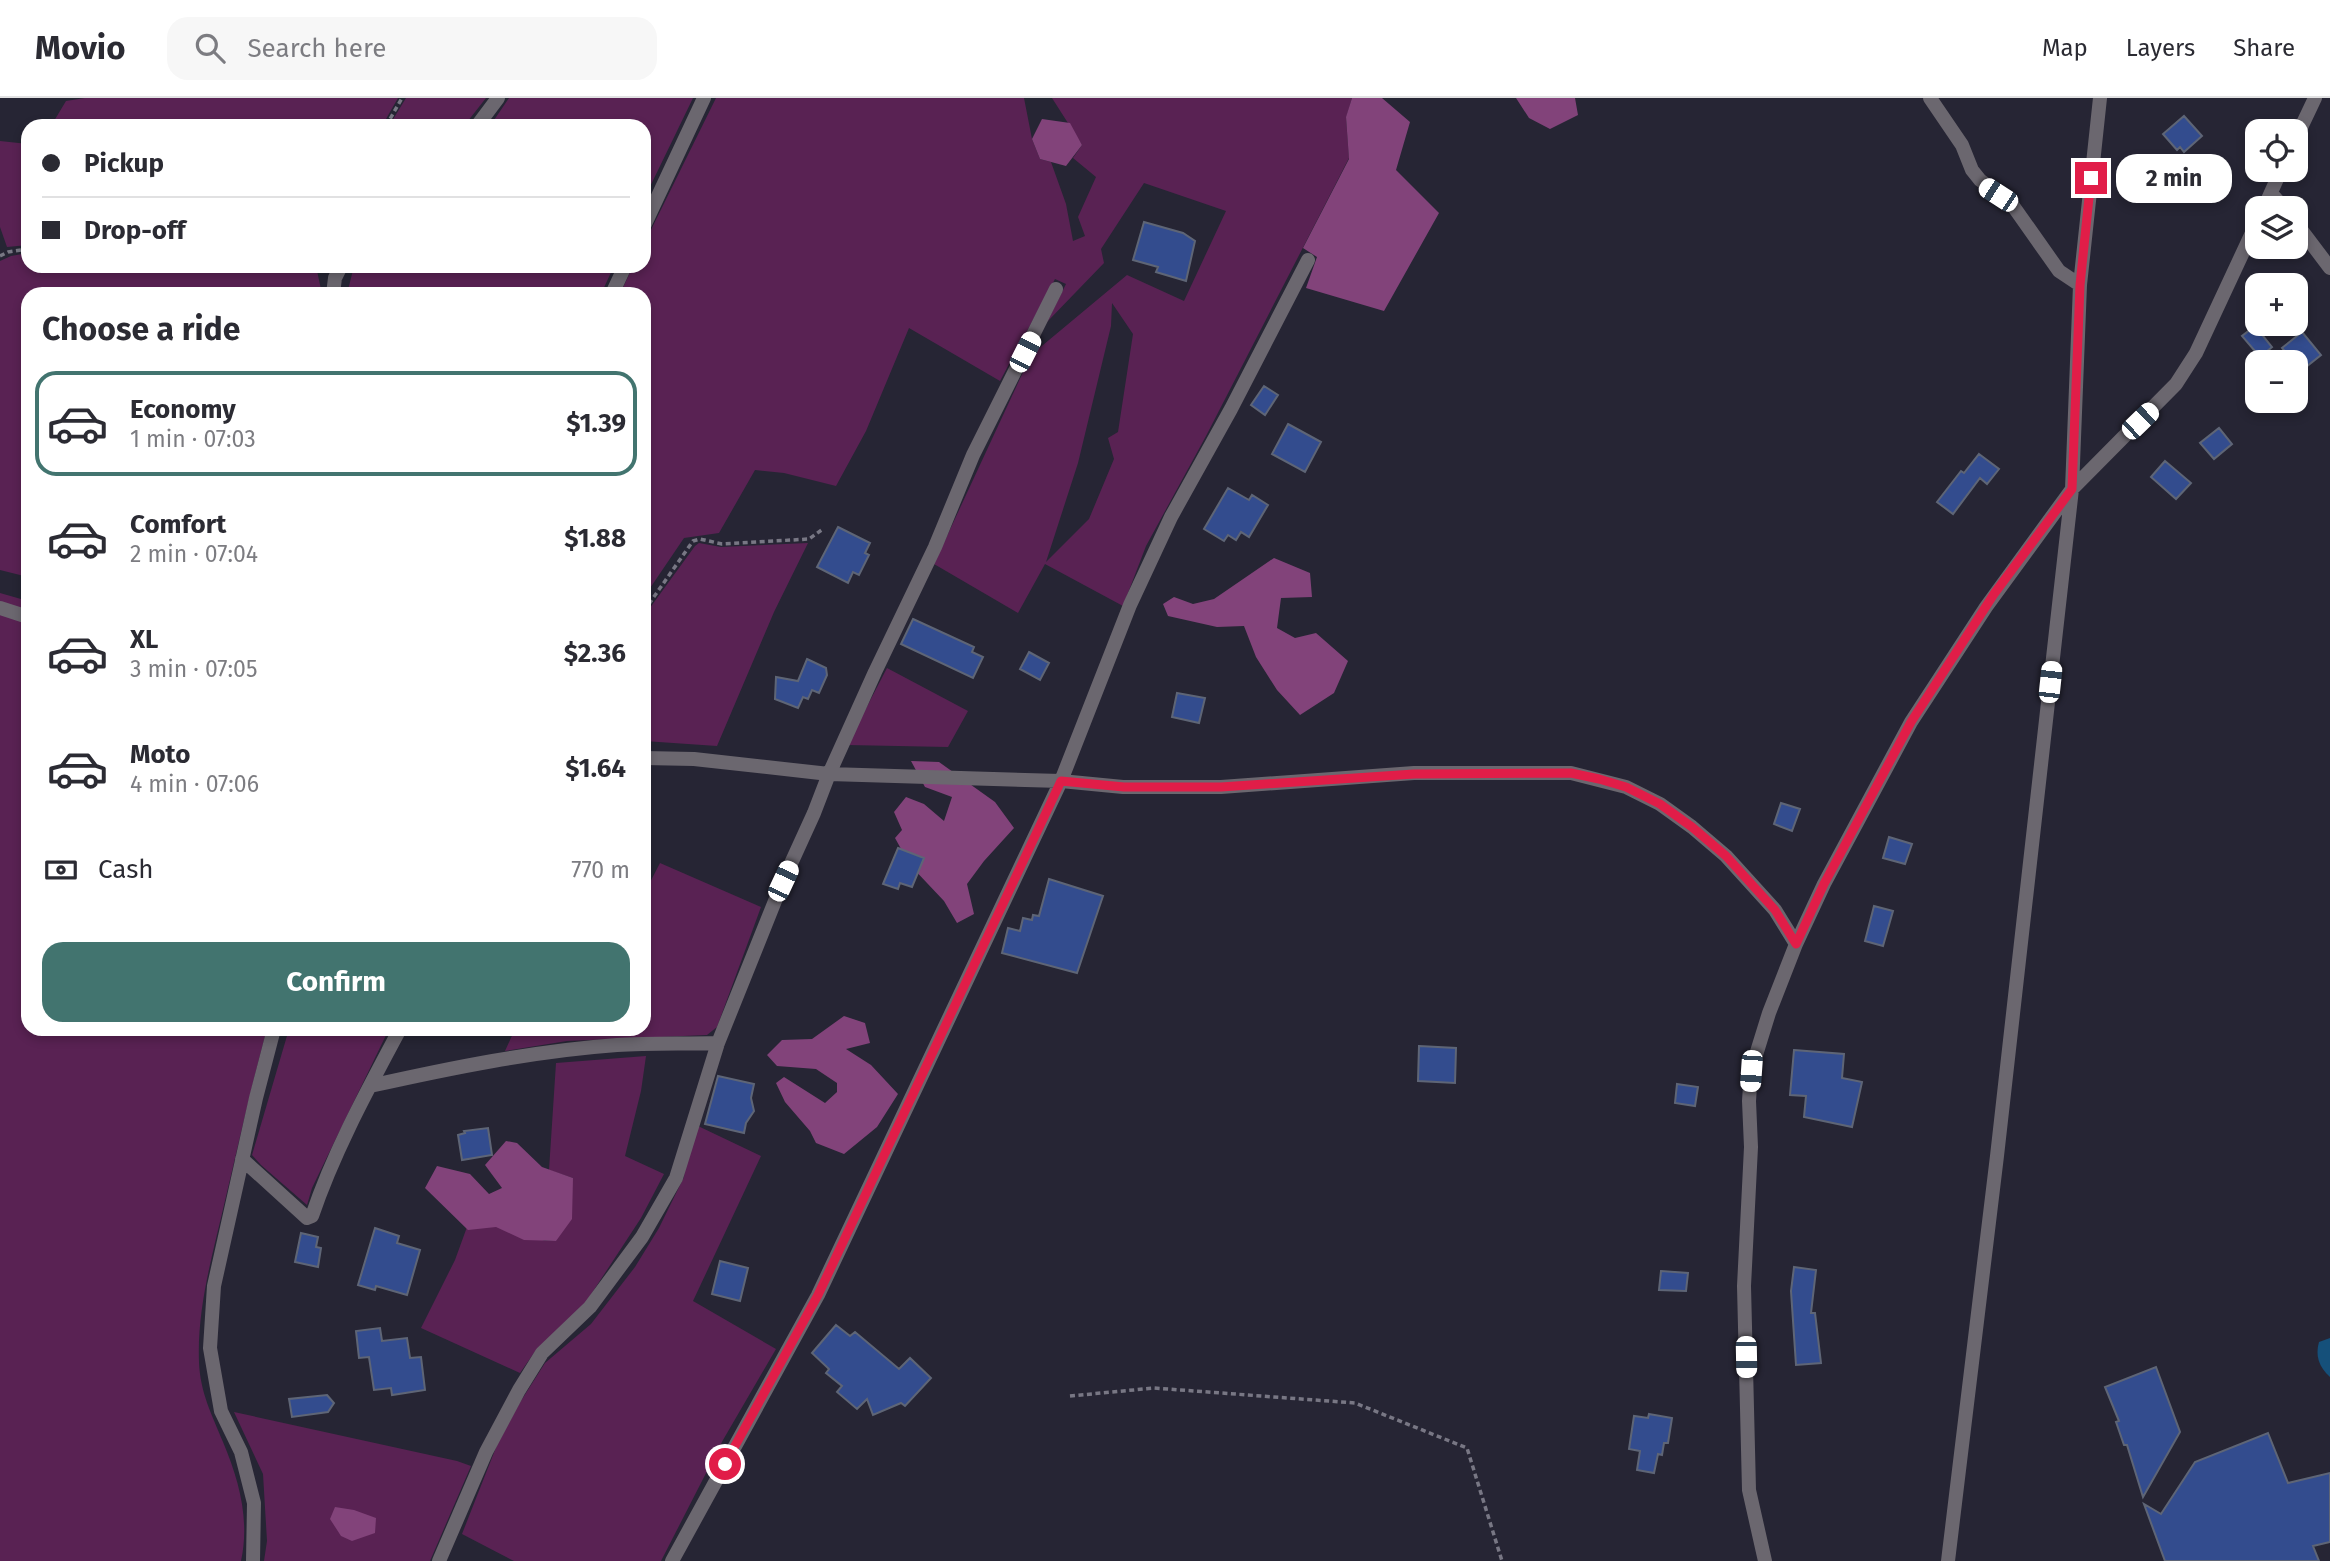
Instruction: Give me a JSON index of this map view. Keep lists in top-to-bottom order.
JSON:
{
  "page": {
    "header": "Movio",
    "search": "Search here",
    "nav": ["Map", "Layers", "Share"],
    "map_buttons": ["+", "−"],
    "banner": ["Pickup", "Drop-off"],
    "bubble": "2 min",
    "heading": "Choose a ride",
    "list": [
      {
        "name": "Economy",
        "note": "1 min · 07:03",
        "value": "$1.39"
      },
      {
        "name": "Comfort",
        "note": "2 min · 07:04",
        "value": "$1.88"
      },
      {
        "name": "XL",
        "note": "3 min · 07:05",
        "value": "$2.36"
      },
      {
        "name": "Moto",
        "note": "4 min · 07:06",
        "value": "$1.64"
      }
    ],
    "pay": ["Cash", "770 m"],
    "buttons": "Confirm"
  }
}
